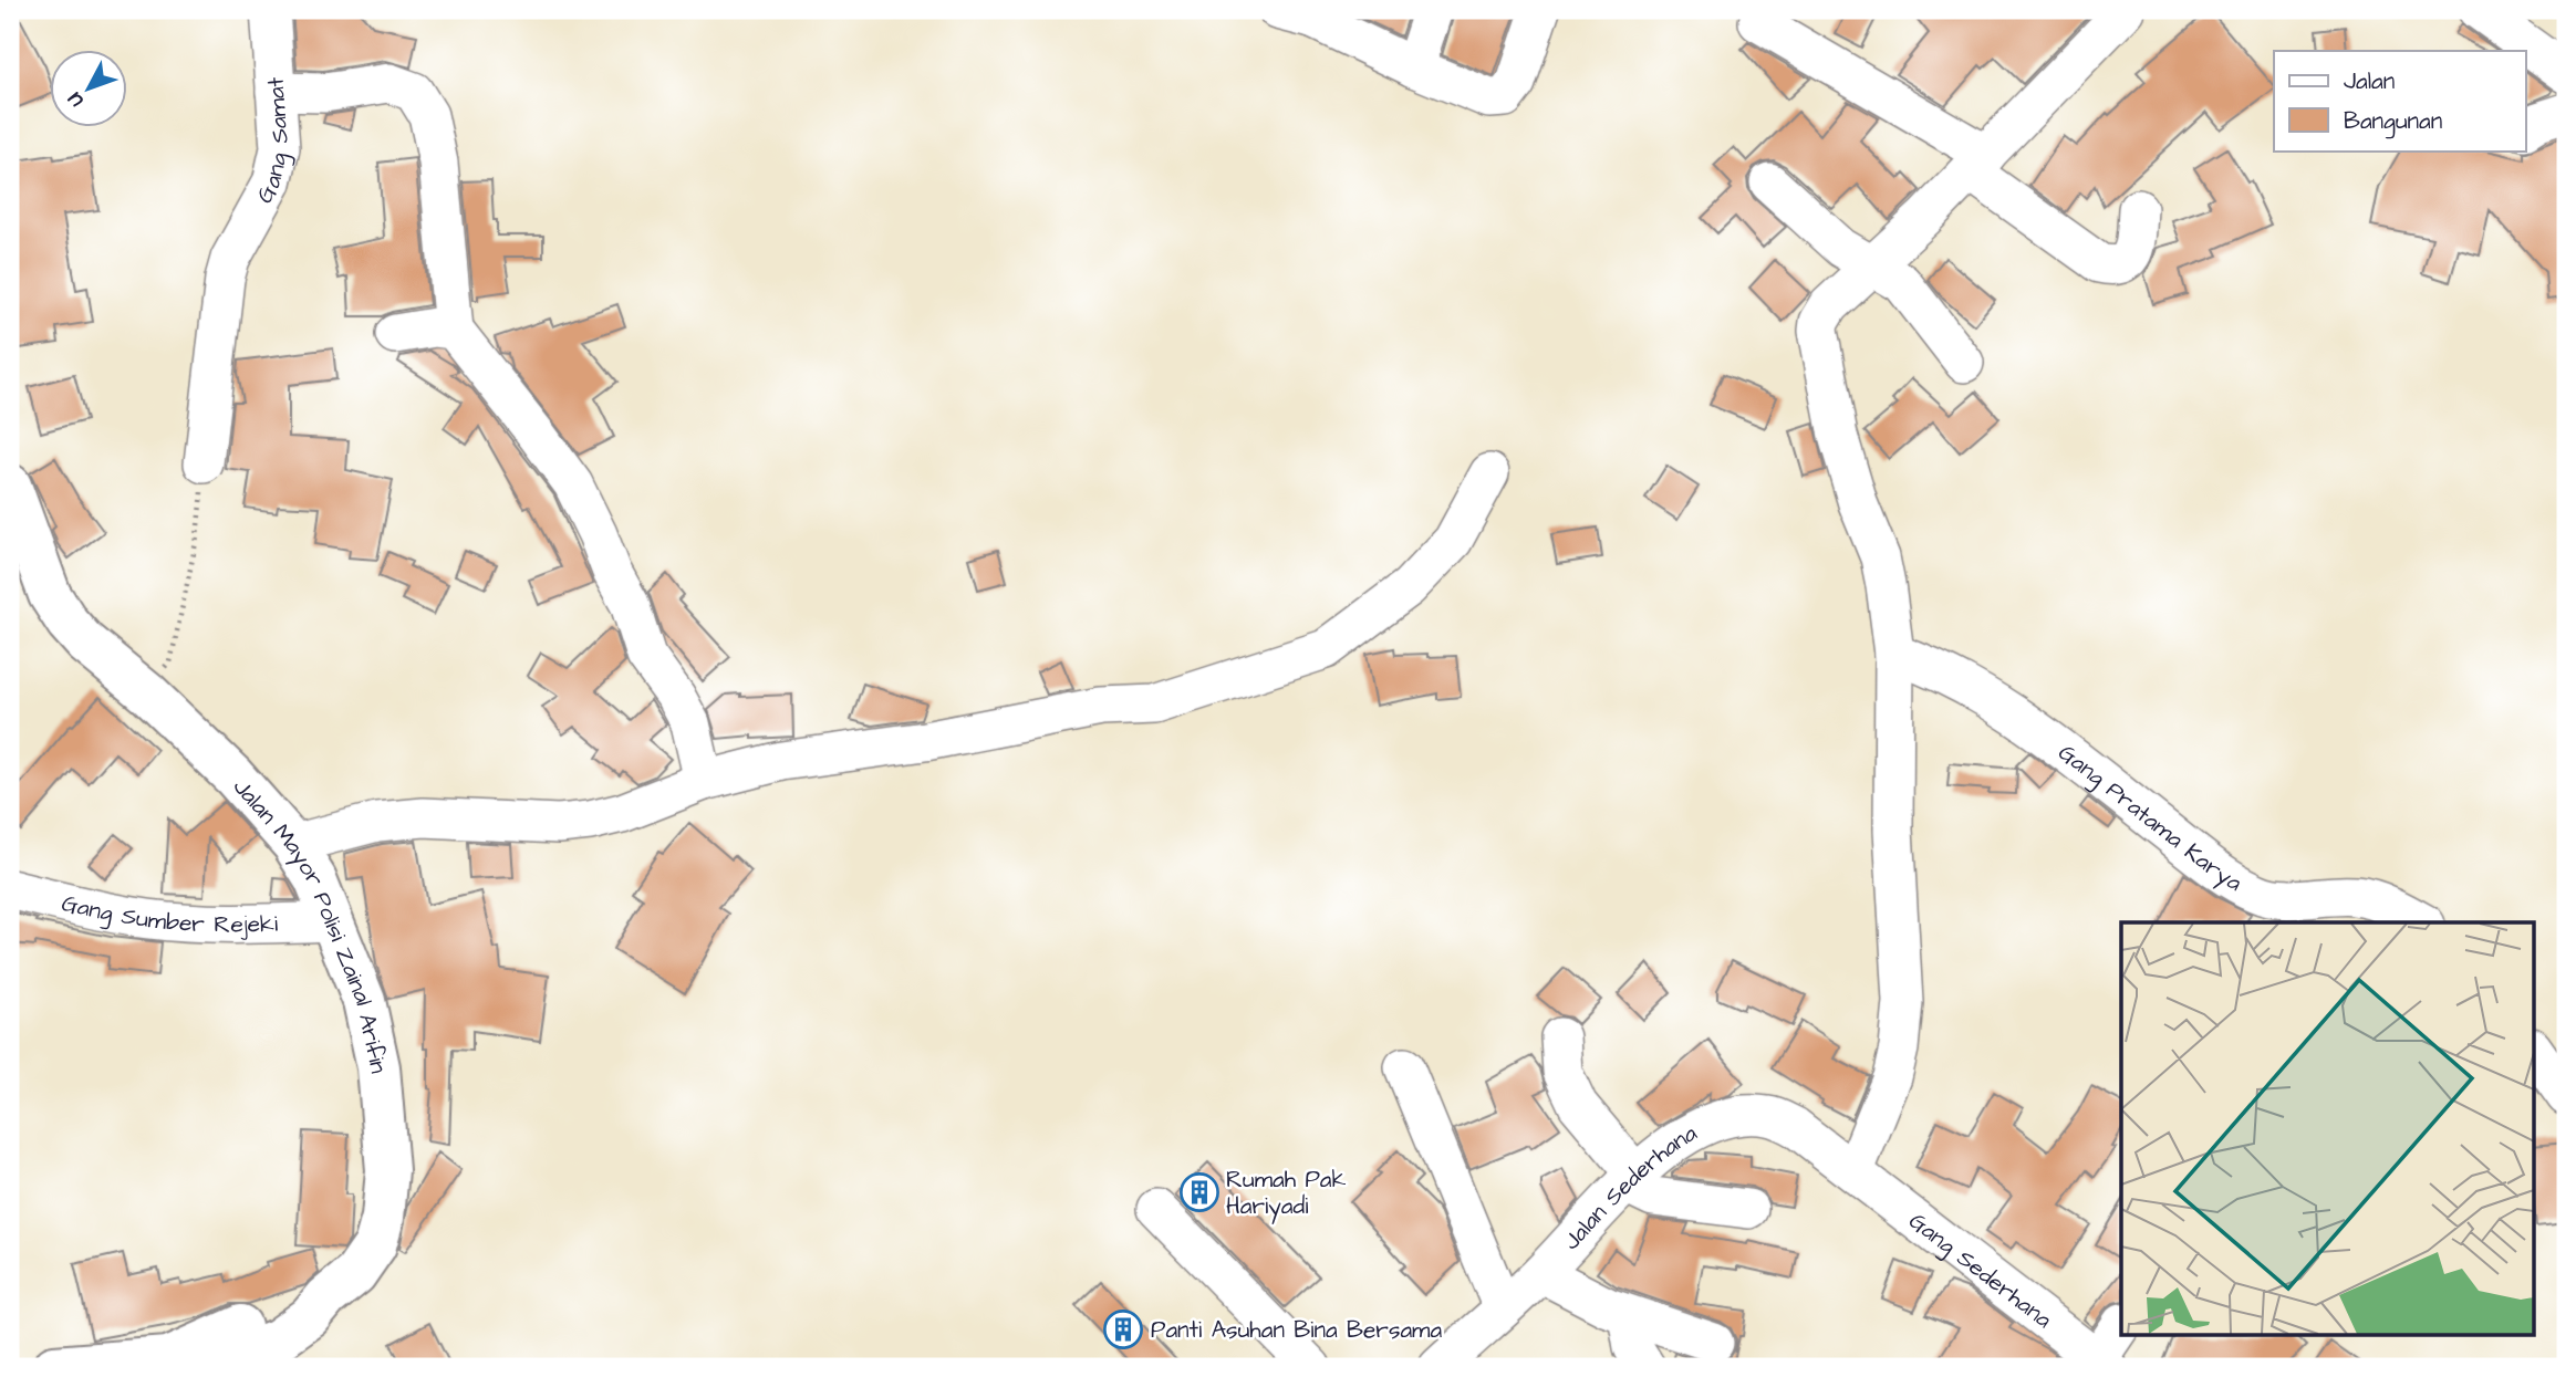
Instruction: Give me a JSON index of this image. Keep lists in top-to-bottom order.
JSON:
{
  "streets": {
    "main road": ["Jalan Mayor Polisi Zainal Arifin"],
    "street": [
      "Gang Samat",
      "Gang Pratama Karya",
      "Gang Sumber Rejeki",
      "Jalan Sederhana",
      "Gang Sederhana"
    ]
  },
  "crossings": [
    ["Gang Sumber Rejeki", "Jalan Mayor Polisi Zainal Arifin"],
    ["Jalan Sederhana", "Gang Sederhana"]
  ],
  "places": {
    "building": ["Rumah Pak Hariyadi", "Panti Asuhan Bina Bersama"]
  },
  "legend": ["Jalan", "Bangunan"],
  "north": "bottom left"
}
